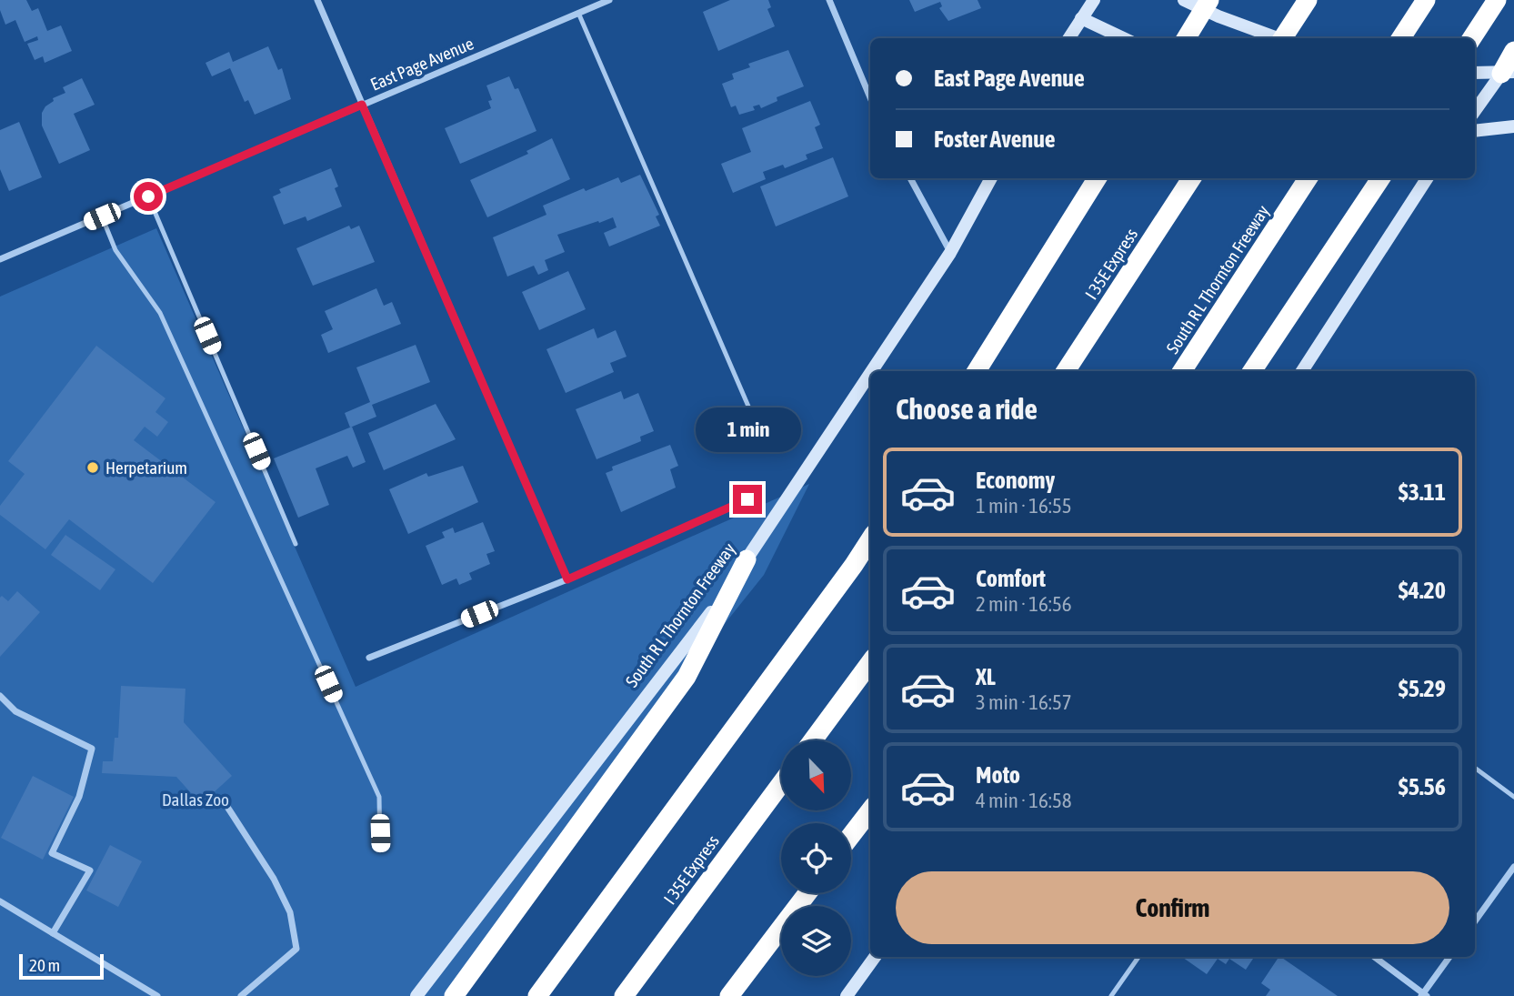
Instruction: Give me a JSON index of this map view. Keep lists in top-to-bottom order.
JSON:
{
  "streets": {
    "highway": ["I 35E Express", "South R L Thornton Freeway"],
    "street": ["East Page Avenue"]
  },
  "parks": ["Dallas Zoo"],
  "places": ["Herpetarium"],
  "scale_bar": "20 m",
  "north": "bottom right",
  "page": {
    "banner": ["East Page Avenue", "Foster Avenue"],
    "heading": "Choose a ride",
    "bubble": "1 min",
    "list": [
      {
        "name": "Economy",
        "note": "1 min · 16:55",
        "value": "$3.11"
      },
      {
        "name": "Comfort",
        "note": "2 min · 16:56",
        "value": "$4.20"
      },
      {
        "name": "XL",
        "note": "3 min · 16:57",
        "value": "$5.29"
      },
      {
        "name": "Moto",
        "note": "4 min · 16:58",
        "value": "$5.56"
      }
    ],
    "buttons": "Confirm",
    "scale": "20 m"
  }
}
